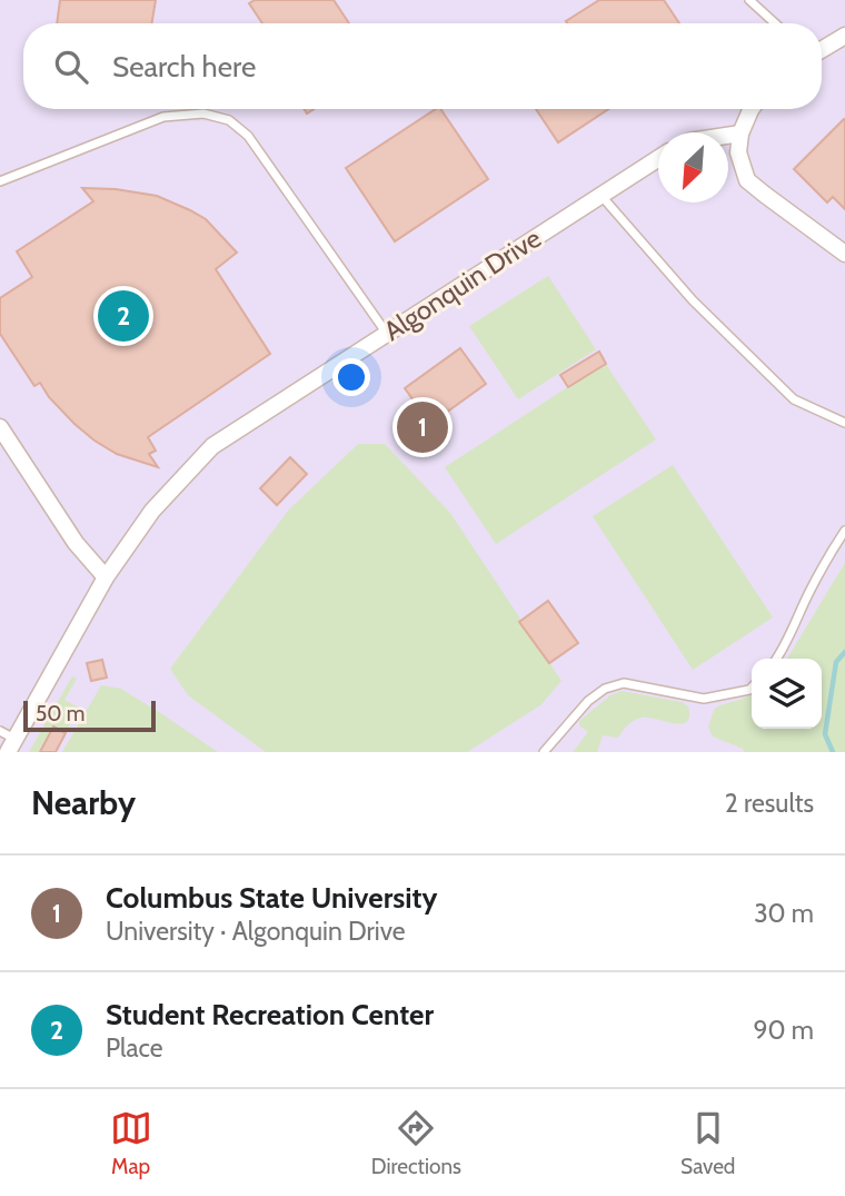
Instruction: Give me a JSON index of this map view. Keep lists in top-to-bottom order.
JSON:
{
  "streets": {
    "street": ["Algonquin Drive"]
  },
  "scale_bar": "50 m",
  "north": "bottom left",
  "page": {
    "search": "Search here",
    "pins": ["2", "1"],
    "scale": "50 m",
    "heading": ["Nearby", "2 results"],
    "list": [
      {
        "mark": "1",
        "name": "Columbus State University",
        "note": "University · Algonquin Drive",
        "value": "30 m"
      },
      {
        "mark": "2",
        "name": "Student Recreation Center",
        "note": "Place",
        "value": "90 m"
      }
    ],
    "nav": ["Map", "Directions", "Saved"]
  }
}
